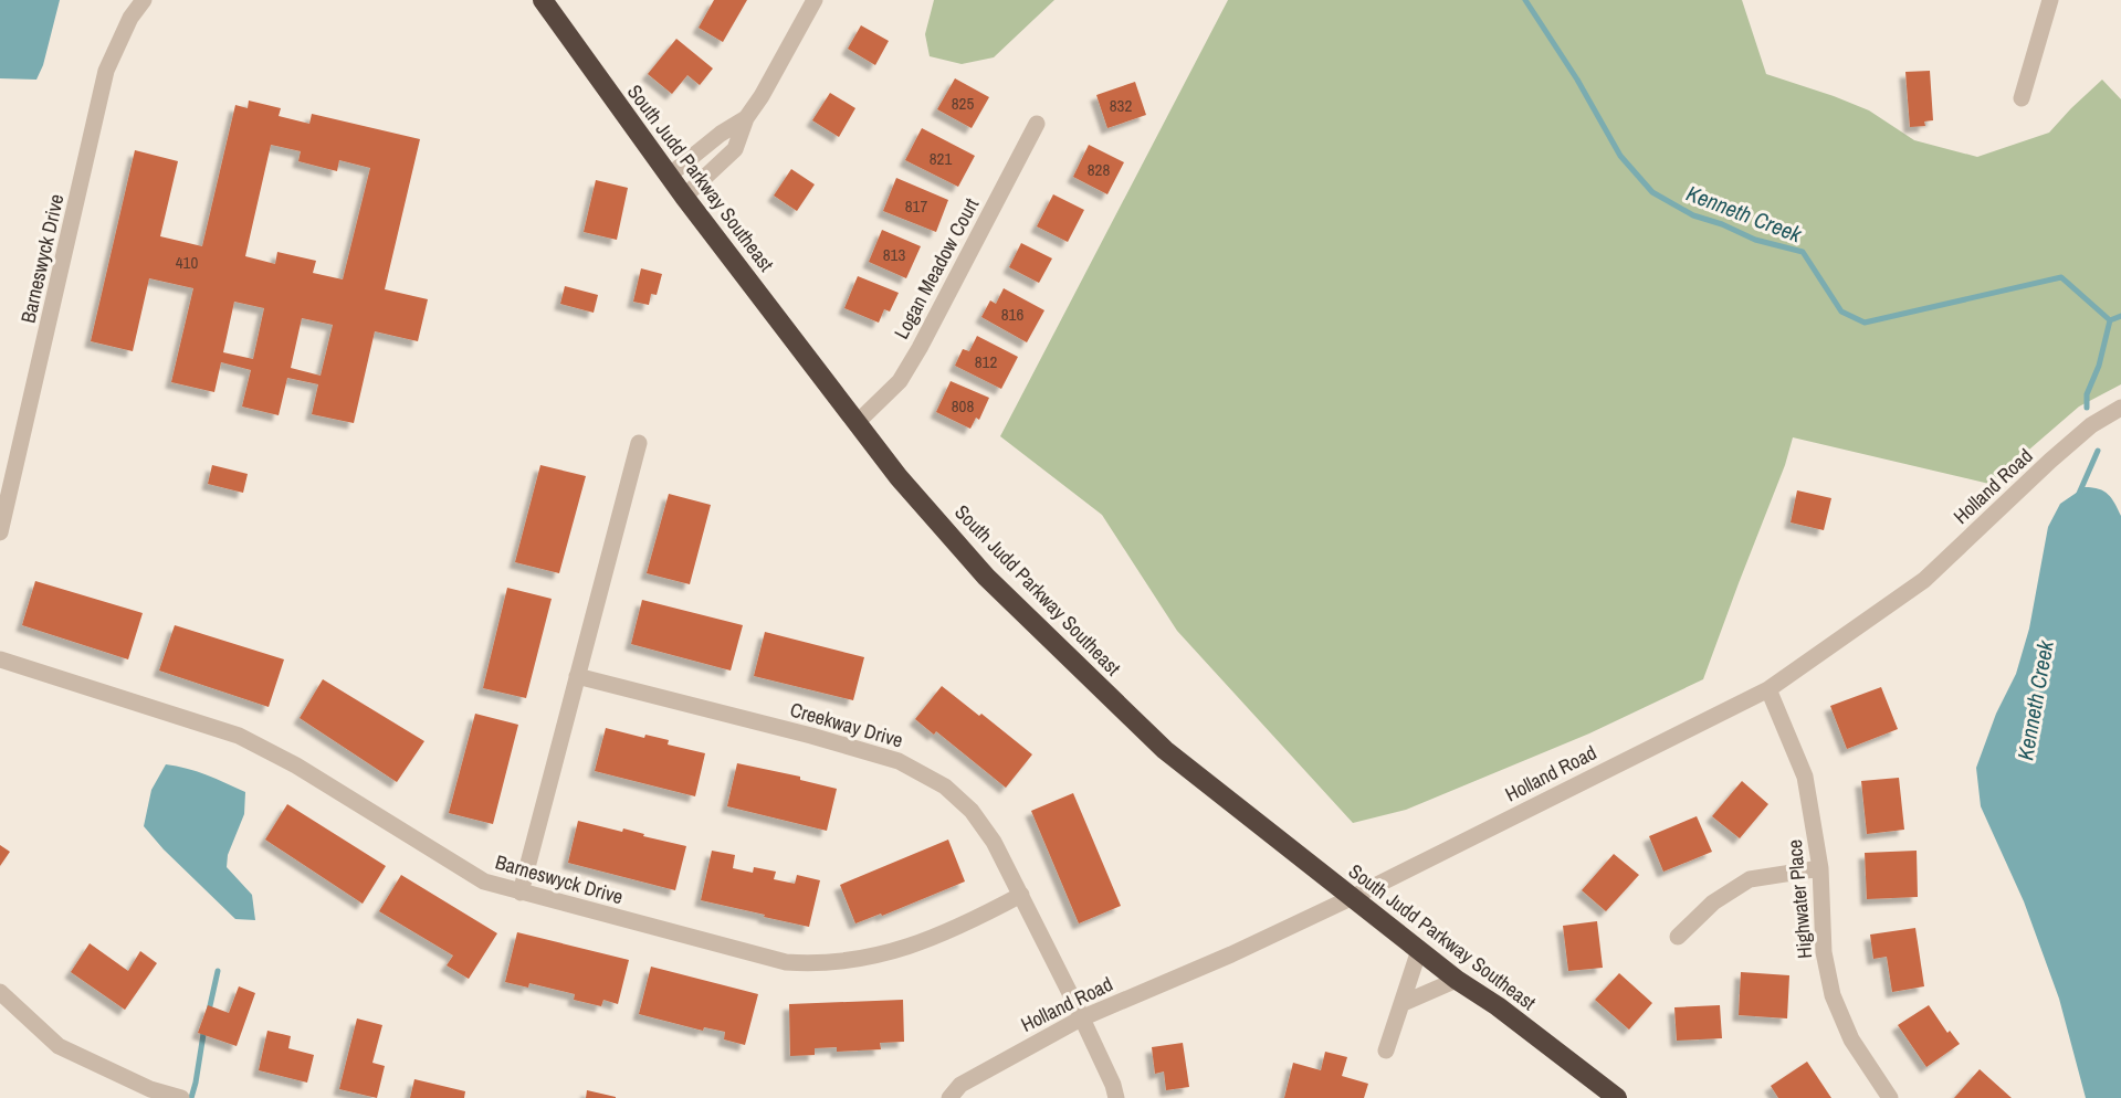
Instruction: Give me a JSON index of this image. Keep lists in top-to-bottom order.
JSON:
{
  "streets": {
    "highway": ["South Judd Parkway Southeast"],
    "street": [
      "Barneswyck Drive",
      "Logan Meadow Court",
      "Holland Road",
      "Creekway Drive",
      "Highwater Place"
    ]
  },
  "crossings": [
    ["South Judd Parkway Southeast", "Logan Meadow Court"],
    ["South Judd Parkway Southeast", "Holland Road"],
    ["Barneswyck Drive", "Creekway Drive"],
    ["Holland Road", "Creekway Drive"],
    ["Holland Road", "Highwater Place"]
  ],
  "water": ["Kenneth Creek"],
  "house_numbers": [
    "825",
    "832",
    "821",
    "828",
    "817",
    "813",
    "410",
    "816",
    "812",
    "808"
  ]
}
